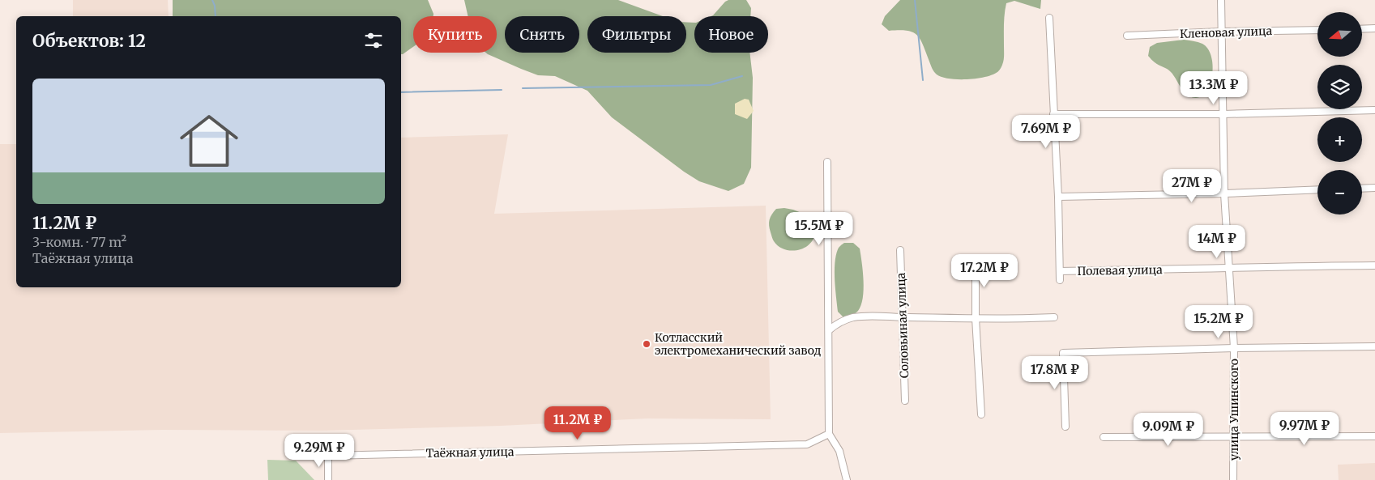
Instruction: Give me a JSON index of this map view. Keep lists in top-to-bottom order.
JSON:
{
  "streets": {
    "street": [
      "Кленовая улица",
      "Полевая улица",
      "Соловьиная улица",
      "улица Ушинского",
      "Таёжная улица"
    ]
  },
  "crossings": [
    ["Кленовая улица", "улица Ушинского"],
    ["Полевая улица", "улица Ушинского"]
  ],
  "places": ["Котласский электромеханический завод"],
  "north": "left",
  "page": {
    "map_buttons": ["+", "−"],
    "chip": [
      "Купить",
      "Снять",
      "Фильтры",
      "Новое"
    ],
    "heading": "Объектов: 12",
    "list": [
      {
        "name": "11.2M ₽",
        "note": "3-комн. · 77 m² · Таёжная улица"
      }
    ],
    "price": [
      "13.3M ₽",
      "7.69M ₽",
      "27M ₽",
      "15.5M ₽",
      "14M ₽",
      "17.2M ₽",
      "15.2M ₽",
      "17.8M ₽",
      "11.2M ₽",
      "9.97M ₽",
      "9.09M ₽",
      "9.29M ₽"
    ]
  }
}
